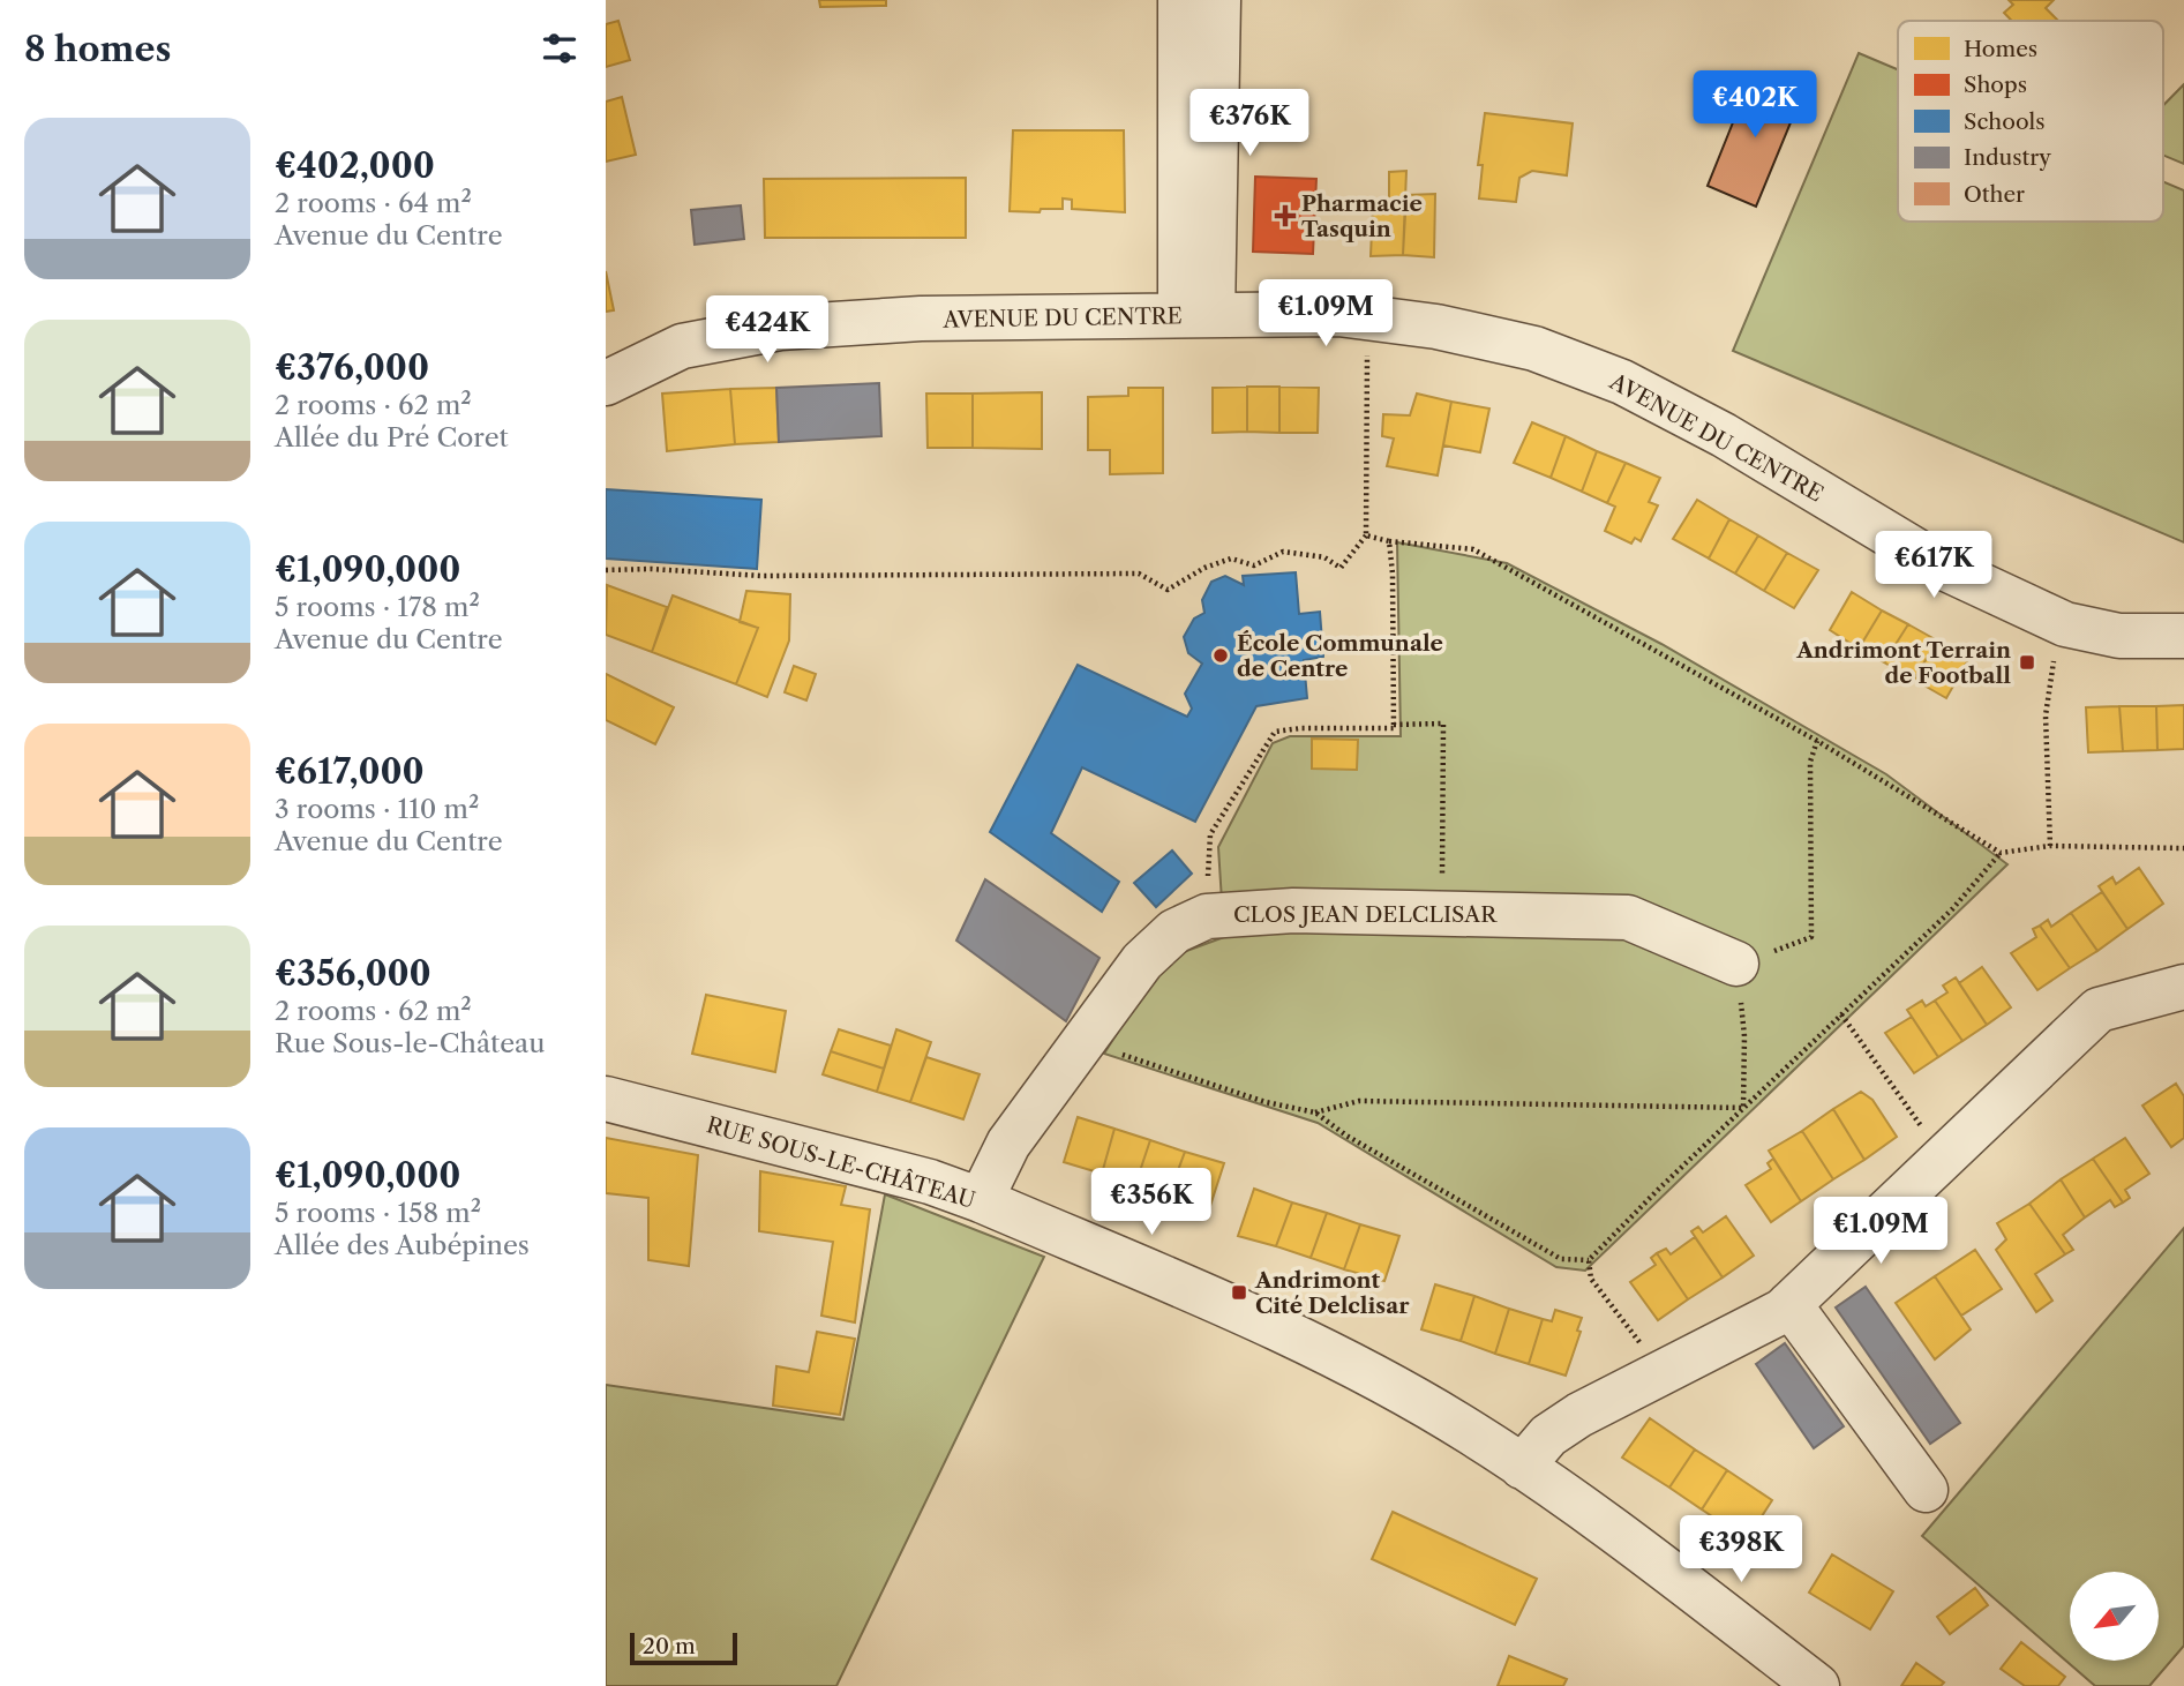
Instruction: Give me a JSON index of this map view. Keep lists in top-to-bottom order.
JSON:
{
  "streets": {
    "street": ["AVENUE DU CENTRE", "CLOS JEAN DELCLISAR", "RUE SOUS-LE-CHÂTEAU"]
  },
  "crossings": [
    ["CLOS JEAN DELCLISAR", "RUE SOUS-LE-CHÂTEAU"]
  ],
  "places": {
    "health": ["Pharmacie Tasquin"],
    "other": ["École Communale de Centre"],
    "transit": ["Andrimont Terrain de Football", "Andrimont Cité Delclisar"]
  },
  "legend": [
    "Homes",
    "Shops",
    "Schools",
    "Industry",
    "Other"
  ],
  "scale_bar": "20 m",
  "north": "bottom left",
  "page": {
    "heading": "8 homes",
    "price": [
      "€402K",
      "€376K",
      "€1.09M",
      "€424K",
      "€617K",
      "€356K",
      "€1.09M",
      "€398K"
    ],
    "list": [
      {
        "name": "€402,000",
        "note": "2 rooms · 64 m² · Avenue du Centre"
      },
      {
        "name": "€376,000",
        "note": "2 rooms · 62 m² · Allée du Pré Coret"
      },
      {
        "name": "€1,090,000",
        "note": "5 rooms · 178 m² · Avenue du Centre"
      },
      {
        "name": "€617,000",
        "note": "3 rooms · 110 m² · Avenue du Centre"
      },
      {
        "name": "€356,000",
        "note": "2 rooms · 62 m² · Rue Sous-le-Château"
      },
      {
        "name": "€1,090,000",
        "note": "5 rooms · 158 m² · Allée des Aubépines"
      }
    ],
    "scale": "20 m"
  }
}
